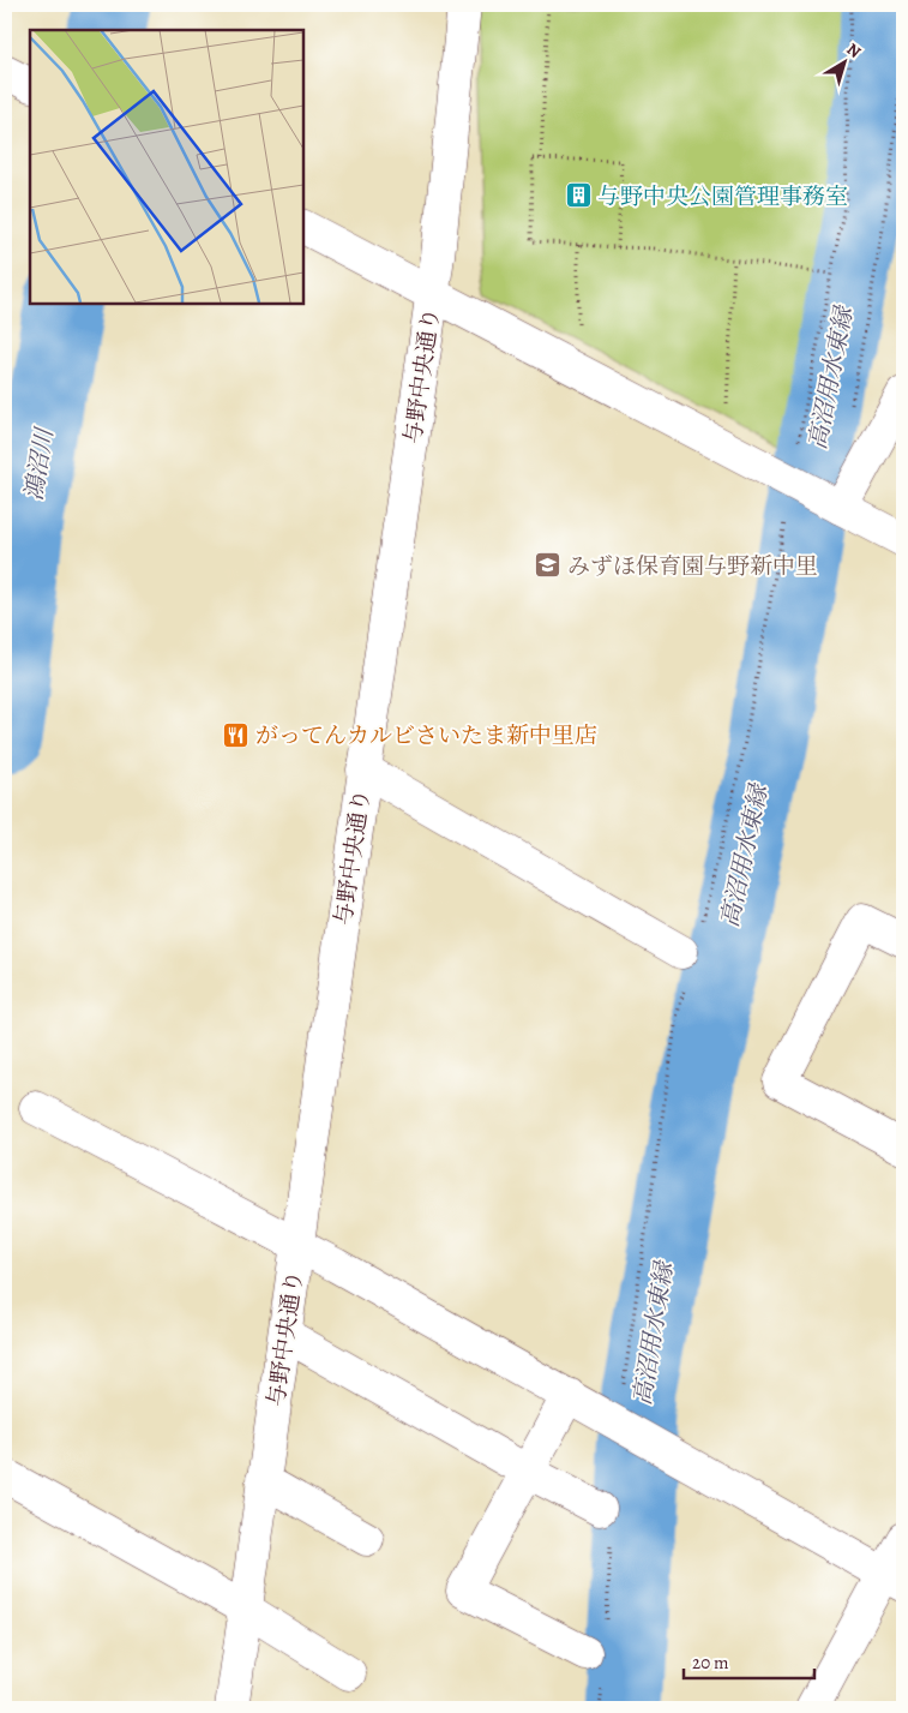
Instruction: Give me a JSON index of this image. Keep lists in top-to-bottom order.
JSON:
{
  "streets": {
    "street": ["与野中央通り"]
  },
  "water": ["高沼用水東縁", "鴻沼川"],
  "places": {
    "building": ["与野中央公園管理事務室"],
    "school or university": ["みずほ保育園与野新中里"],
    "restaurant": ["がってんカルビさいたま新中里店"]
  },
  "scale_bar": "20 m",
  "north": "top right"
}
